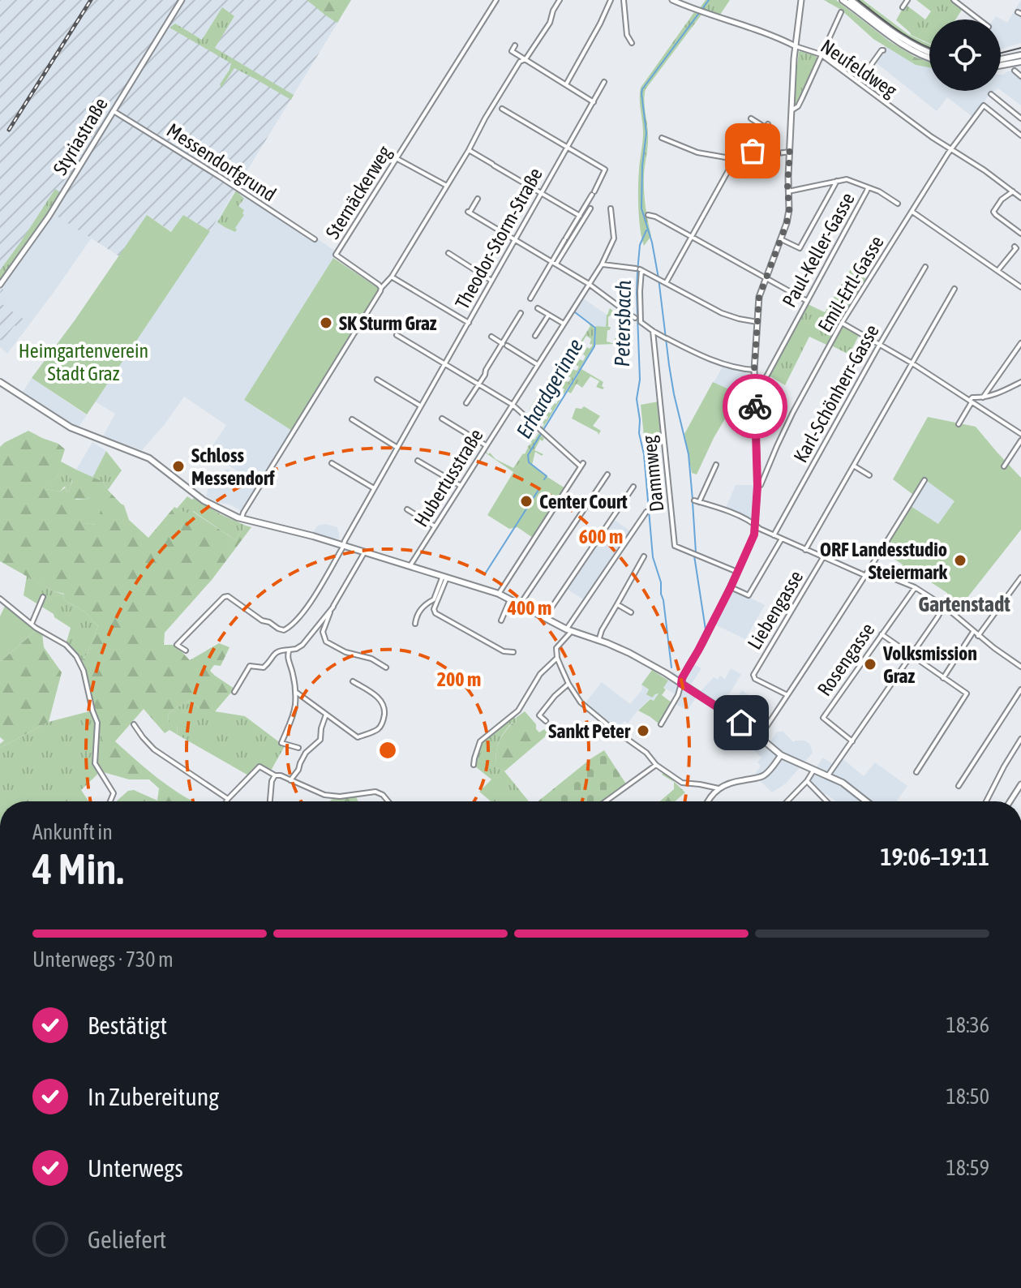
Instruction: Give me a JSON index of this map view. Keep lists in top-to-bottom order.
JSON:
{
  "streets": {
    "main road": ["Neufeldweg", "Styriastraße"],
    "street": [
      "Messendorfgrund",
      "Sternäckerweg",
      "Theodor-Storm-Straße",
      "Paul-Keller-Gasse",
      "Emil-Ertl-Gasse",
      "Karl-Schönherr-Gasse",
      "Dammweg",
      "Hubertusstraße",
      "Liebengasse",
      "Rosengasse"
    ]
  },
  "crossings": [
    ["Neufeldweg", "Emil-Ertl-Gasse"],
    ["Styriastraße", "Messendorfgrund"]
  ],
  "districts": ["Gartenstadt"],
  "water": ["Petersbach", "Erhardgerinne"],
  "parks": ["Heimgartenverein Stadt Graz"],
  "places": [
    "SK Sturm Graz",
    "Schloss Messendorf",
    "Center Court",
    "ORF Landesstudio Steiermark",
    "Volksmission Graz",
    "Sankt Peter"
  ],
  "page": {
    "heading": ["4 Min.", "Ankunft in", "19:06–19:11"],
    "bar": "Unterwegs · 730 m",
    "list": [
      ["Bestätigt", "18:36"],
      ["In Zubereitung", "18:50"],
      ["Unterwegs", "18:59"],
      "Geliefert"
    ]
  },
  "rings": ["600 m", "400 m", "200 m"]
}
